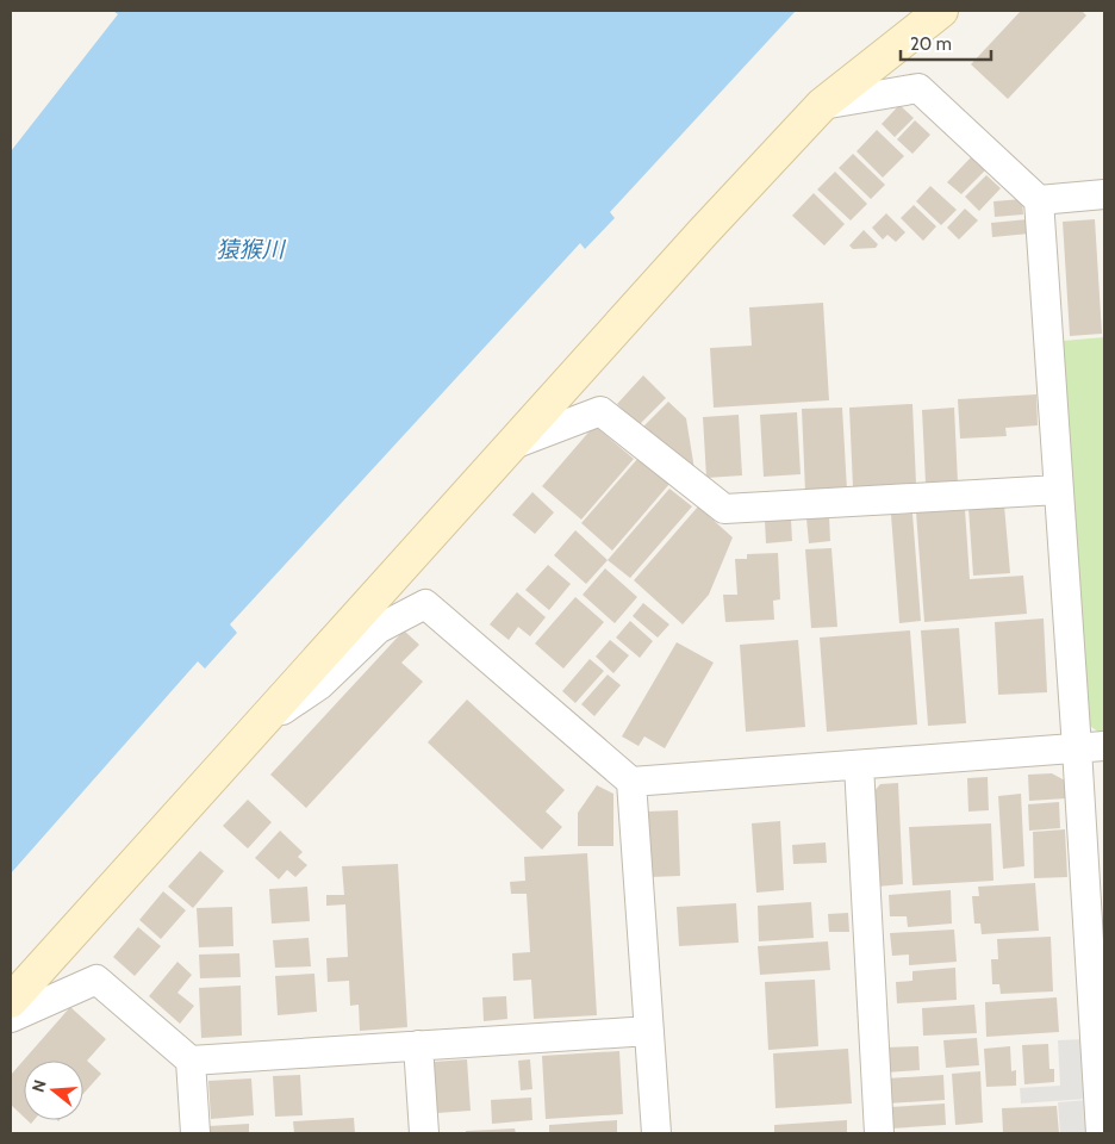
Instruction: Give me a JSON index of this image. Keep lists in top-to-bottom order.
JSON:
{
  "water": ["猿猴川"],
  "scale_bar": "20 m",
  "north": "left"
}
